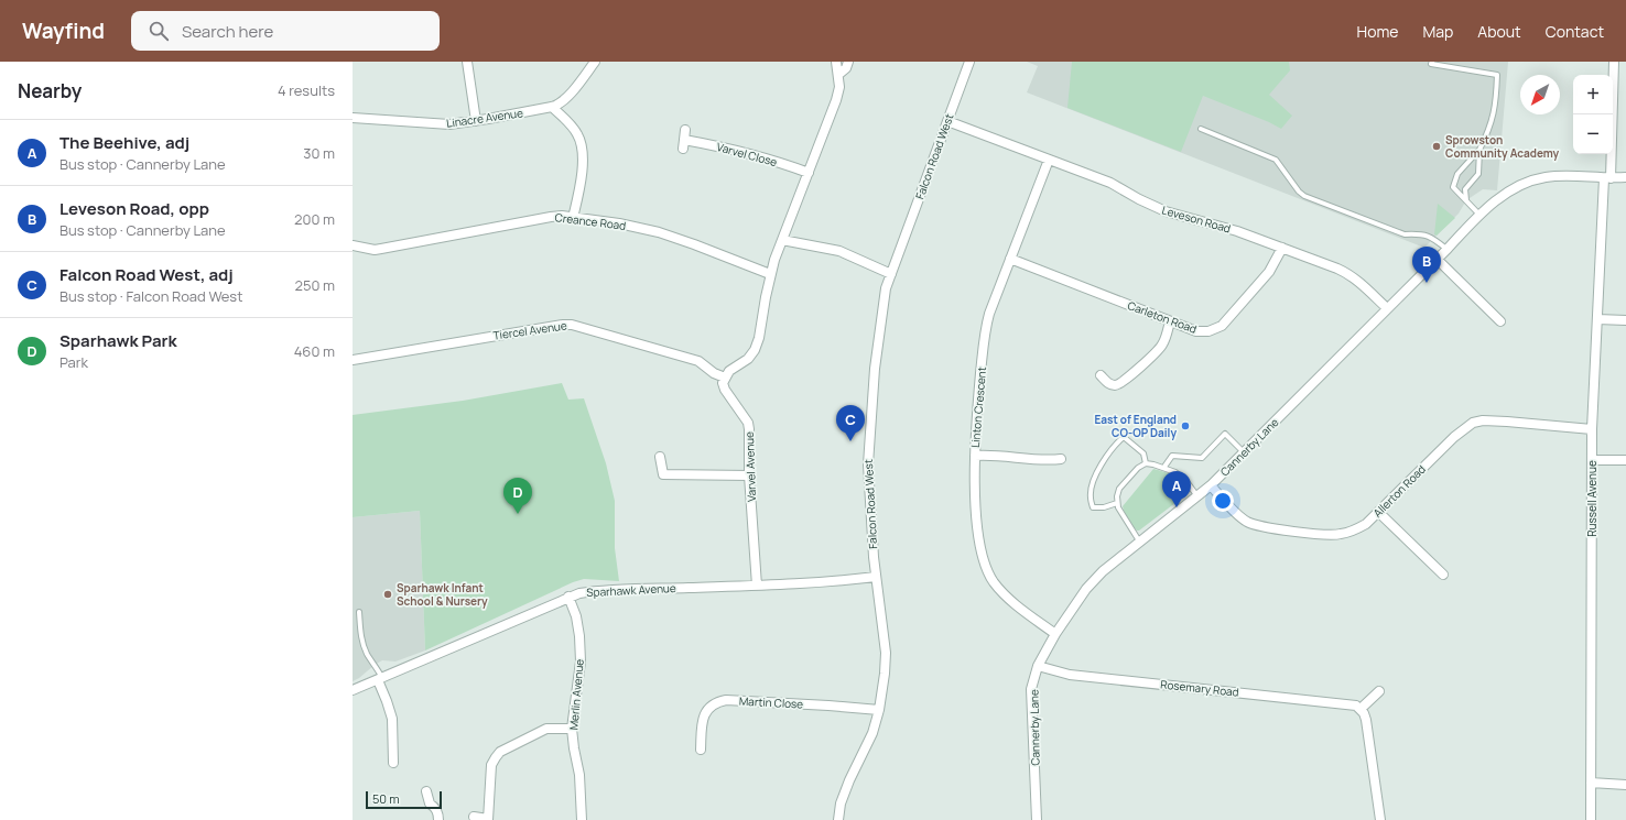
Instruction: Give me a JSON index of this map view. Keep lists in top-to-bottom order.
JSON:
{
  "streets": {
    "street": [
      "Linacre Avenue",
      "Varvel Close",
      "Falcon Road West",
      "Leveson Road",
      "Creance Road",
      "Carleton Road",
      "Tiercel Avenue",
      "Linton Crescent",
      "Cannerby Lane",
      "Varvel Avenue",
      "Allerton Road",
      "Russell Avenue",
      "Sparhawk Avenue",
      "Rosemary Road",
      "Merlin Avenue",
      "Martin Close"
    ]
  },
  "crossings": [
    ["Falcon Road West", "Leveson Road"],
    ["Falcon Road West", "Sparhawk Avenue"],
    ["Falcon Road West", "Martin Close"],
    ["Leveson Road", "Carleton Road"],
    ["Leveson Road", "Linton Crescent"],
    ["Leveson Road", "Cannerby Lane"],
    ["Carleton Road", "Linton Crescent"],
    ["Tiercel Avenue", "Varvel Avenue"],
    ["Linton Crescent", "Cannerby Lane"],
    ["Cannerby Lane", "Allerton Road"],
    ["Cannerby Lane", "Russell Avenue"],
    ["Cannerby Lane", "Rosemary Road"],
    ["Varvel Avenue", "Sparhawk Avenue"],
    ["Allerton Road", "Russell Avenue"],
    ["Sparhawk Avenue", "Merlin Avenue"]
  ],
  "places": ["Sprowston Community Academy", "East of England CO-OP Daily", "Sparhawk Infant School & Nursery"],
  "scale_bar": "50 m",
  "north": "bottom left",
  "page": {
    "header": "Wayfind",
    "search": "Search here",
    "nav": [
      "Home",
      "Map",
      "About",
      "Contact"
    ],
    "heading": ["Nearby", "4 results"],
    "map_buttons": ["+", "−"],
    "list": [
      {
        "mark": "A",
        "name": "The Beehive, adj",
        "note": "Bus stop · Cannerby Lane",
        "value": "30 m"
      },
      {
        "mark": "B",
        "name": "Leveson Road, opp",
        "note": "Bus stop · Cannerby Lane",
        "value": "200 m"
      },
      {
        "mark": "C",
        "name": "Falcon Road West, adj",
        "note": "Bus stop · Falcon Road West",
        "value": "250 m"
      },
      {
        "mark": "D",
        "name": "Sparhawk Park",
        "note": "Park",
        "value": "460 m"
      }
    ],
    "pins": [
      "B",
      "C",
      "A",
      "D"
    ],
    "scale": "50 m"
  }
}
